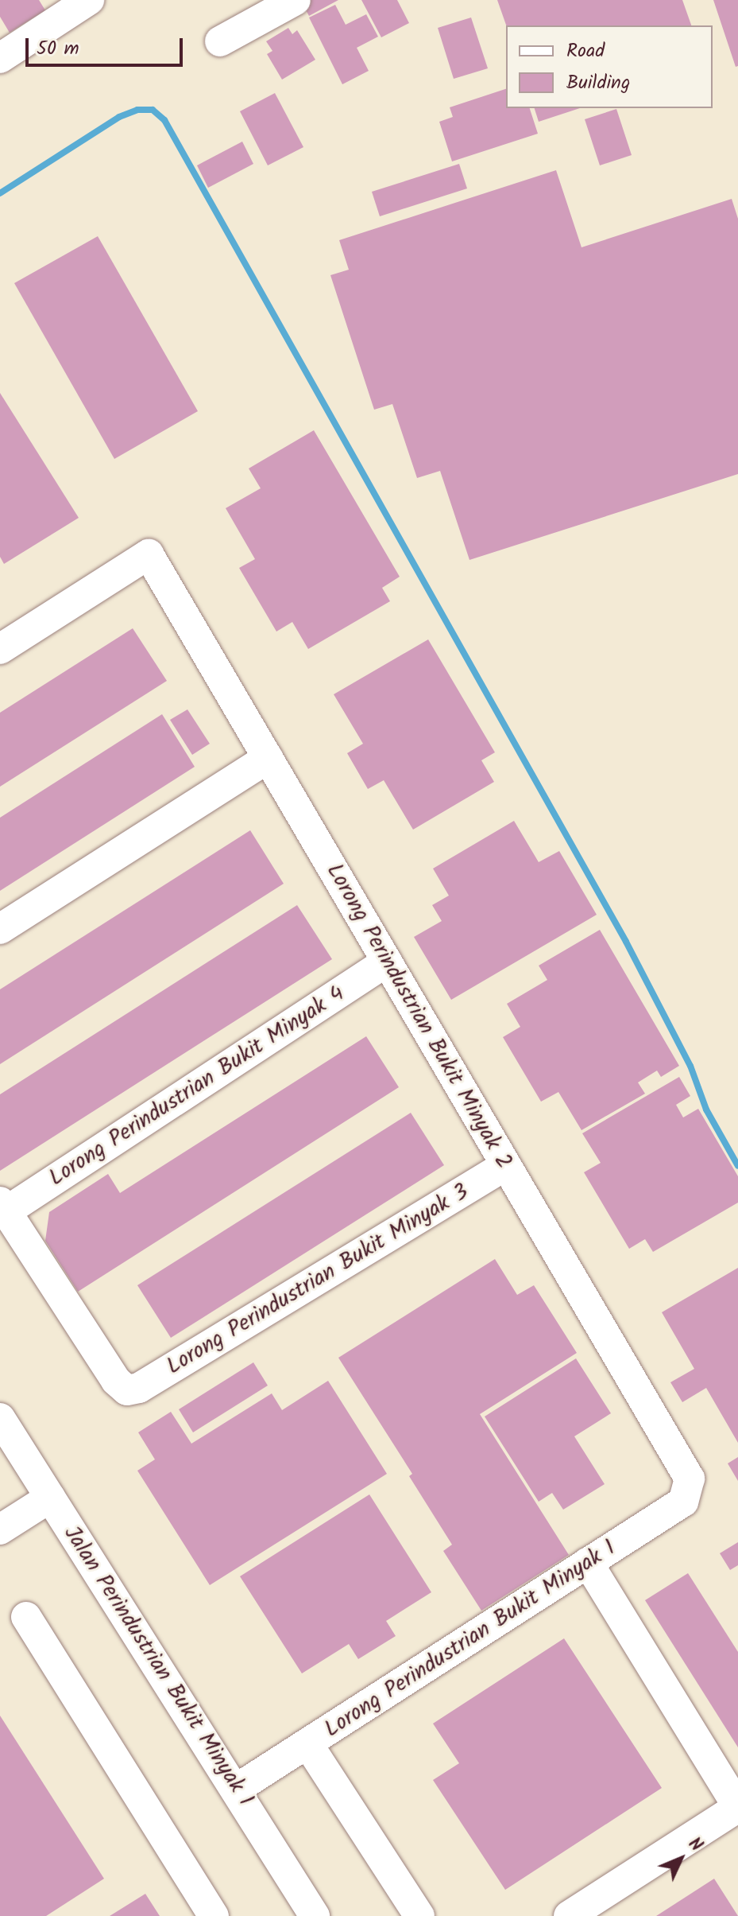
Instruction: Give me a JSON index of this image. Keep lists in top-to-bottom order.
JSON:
{
  "streets": {
    "street": [
      "Lorong Perindustrian Bukit Minyak 2",
      "Lorong Perindustrian Bukit Minyak 4",
      "Lorong Perindustrian Bukit Minyak 3",
      "Lorong Perindustrian Bukit Minyak 1",
      "Jalan Perindustrian Bukit Minyak 1"
    ]
  },
  "crossings": [
    ["Lorong Perindustrian Bukit Minyak 2", "Lorong Perindustrian Bukit Minyak 4"],
    ["Lorong Perindustrian Bukit Minyak 2", "Lorong Perindustrian Bukit Minyak 3"],
    ["Lorong Perindustrian Bukit Minyak 2", "Lorong Perindustrian Bukit Minyak 1"],
    ["Lorong Perindustrian Bukit Minyak 4", "Lorong Perindustrian Bukit Minyak 3"],
    ["Lorong Perindustrian Bukit Minyak 1", "Jalan Perindustrian Bukit Minyak 1"]
  ],
  "legend": ["Road", "Building"],
  "scale_bar": "50 m",
  "north": "top right"
}
